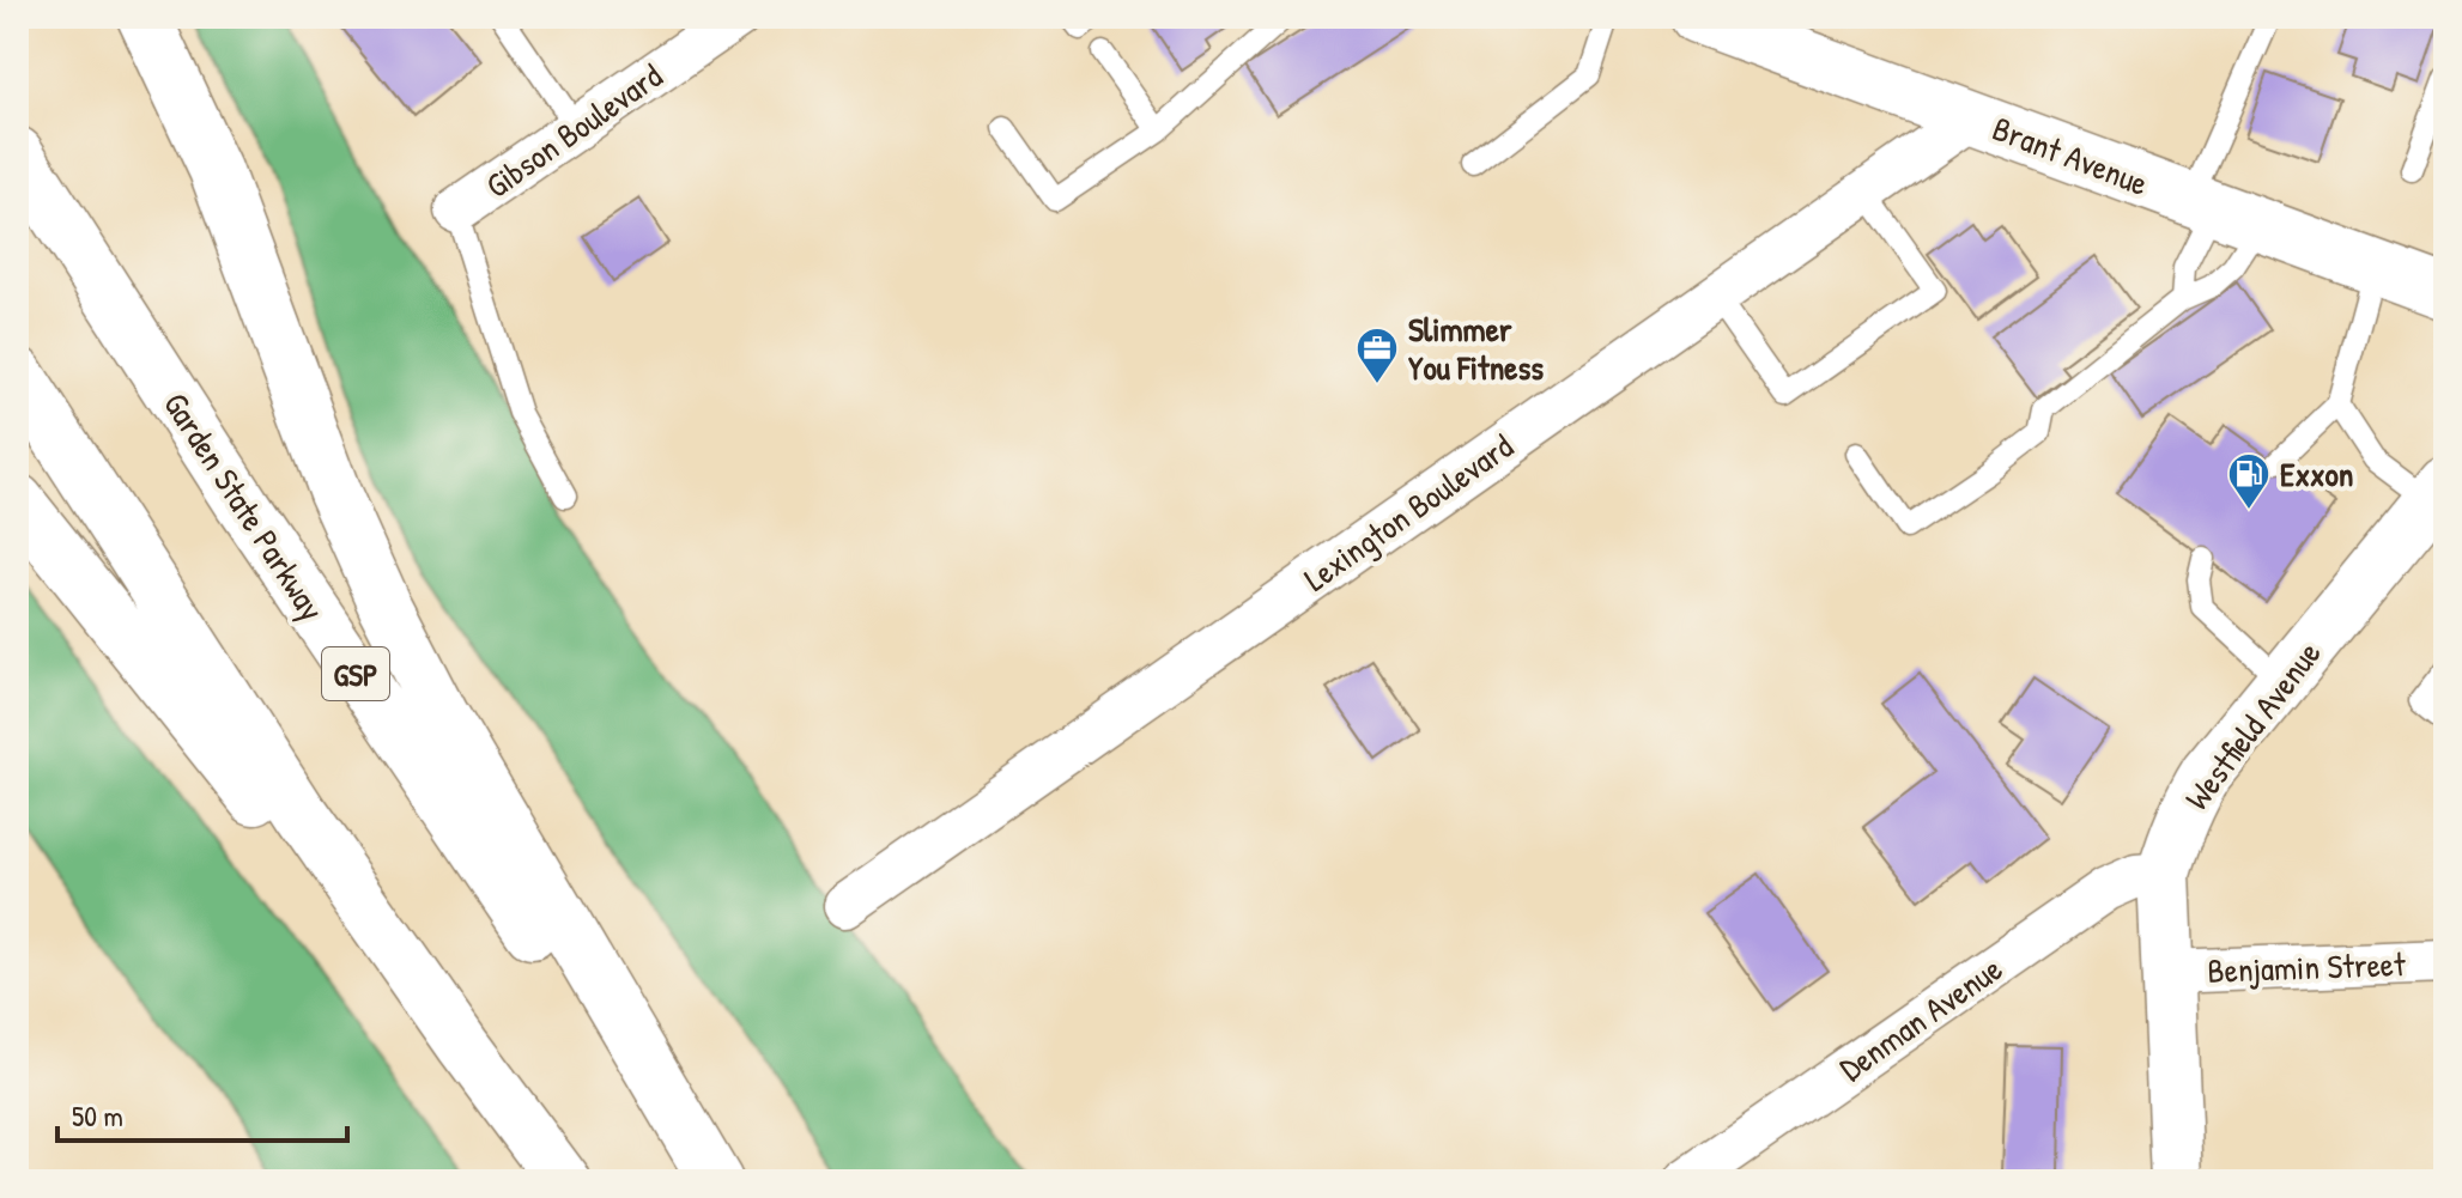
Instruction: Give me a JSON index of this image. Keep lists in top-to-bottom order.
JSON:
{
  "streets": {
    "main road": [
      "Brant Avenue",
      "Garden State Parkway",
      "GSP",
      "Westfield Avenue"
    ],
    "street": [
      "Gibson Boulevard",
      "Lexington Boulevard",
      "Benjamin Street",
      "Denman Avenue"
    ]
  },
  "crossings": [
    ["Brant Avenue", "Lexington Boulevard"],
    ["Westfield Avenue", "Benjamin Street"],
    ["Westfield Avenue", "Denman Avenue"]
  ],
  "places": {
    "office": ["Slimmer You Fitness"],
    "fuel station": ["Exxon"]
  },
  "scale_bar": "50 m"
}
